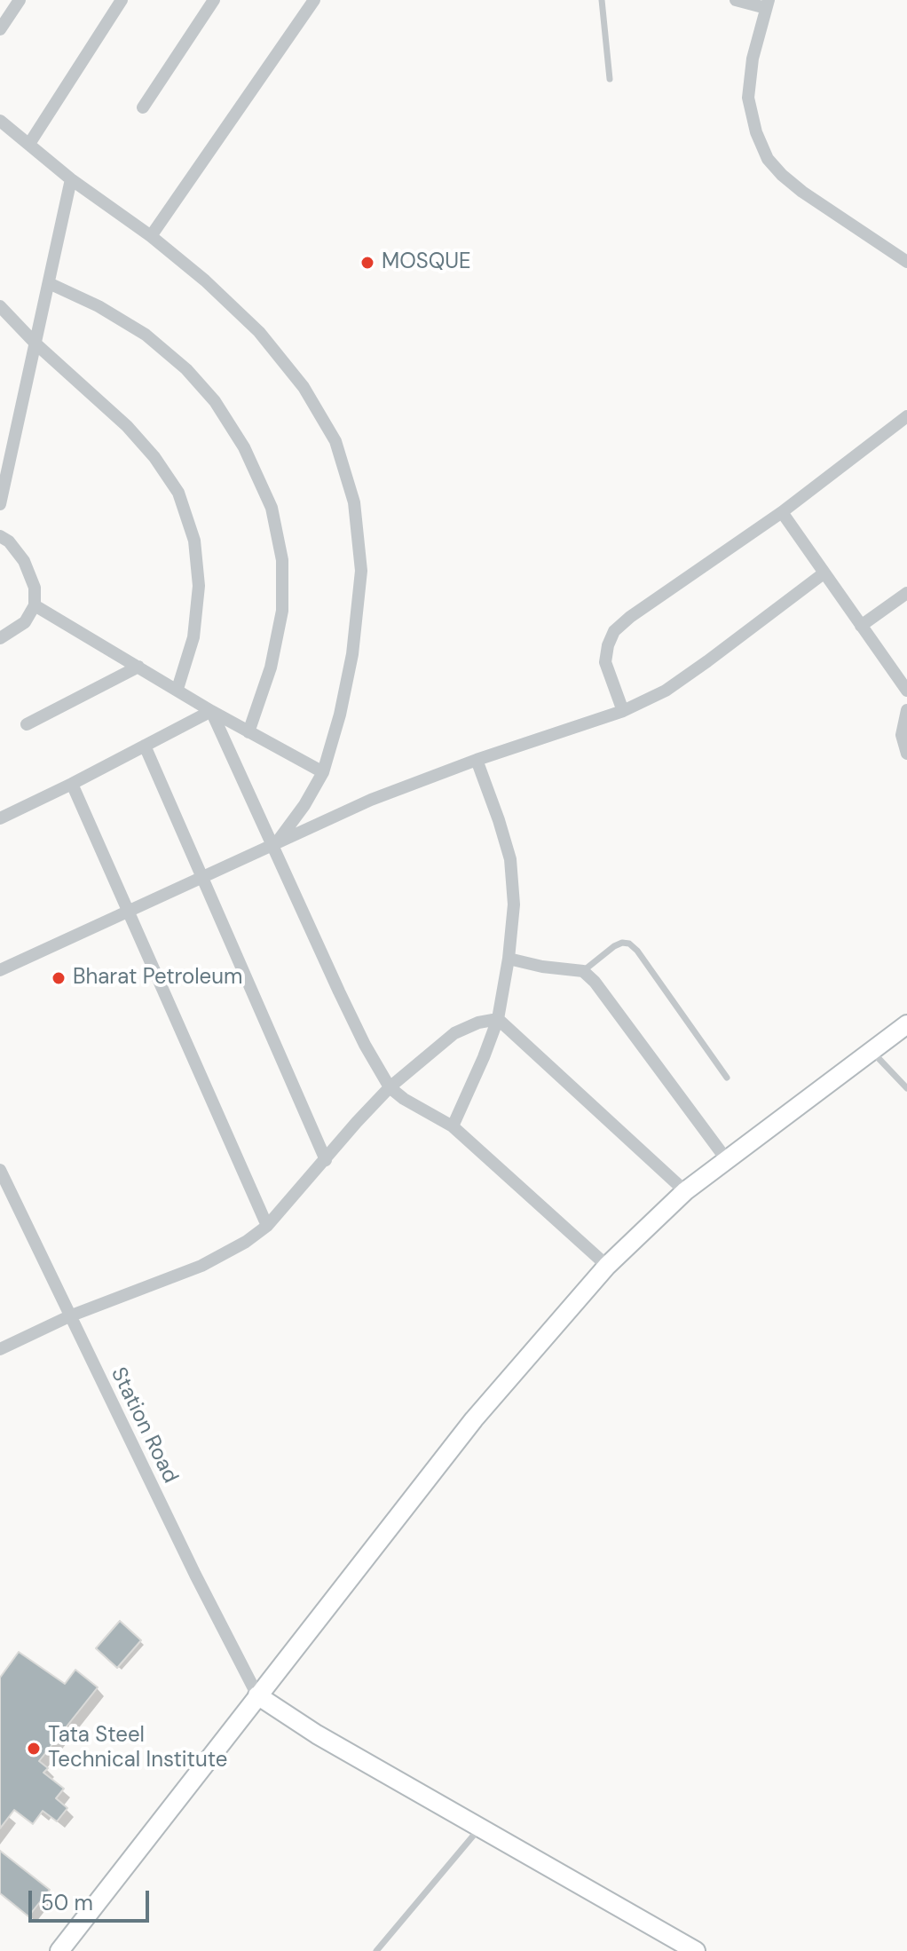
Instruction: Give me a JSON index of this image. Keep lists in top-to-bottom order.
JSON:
{
  "streets": {
    "street": ["Station Road"]
  },
  "places": ["MOSQUE", "Bharat Petroleum", "Tata Steel Technical Institute"],
  "scale_bar": "50 m"
}
